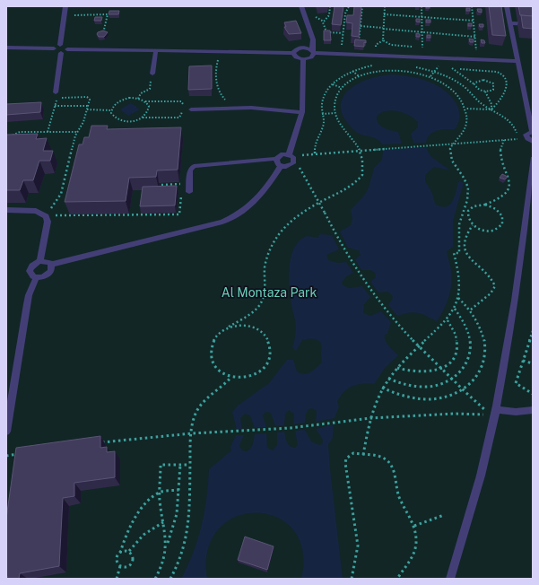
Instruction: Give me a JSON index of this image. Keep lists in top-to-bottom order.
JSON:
{
  "parks": ["Al Montaza Park"]
}
